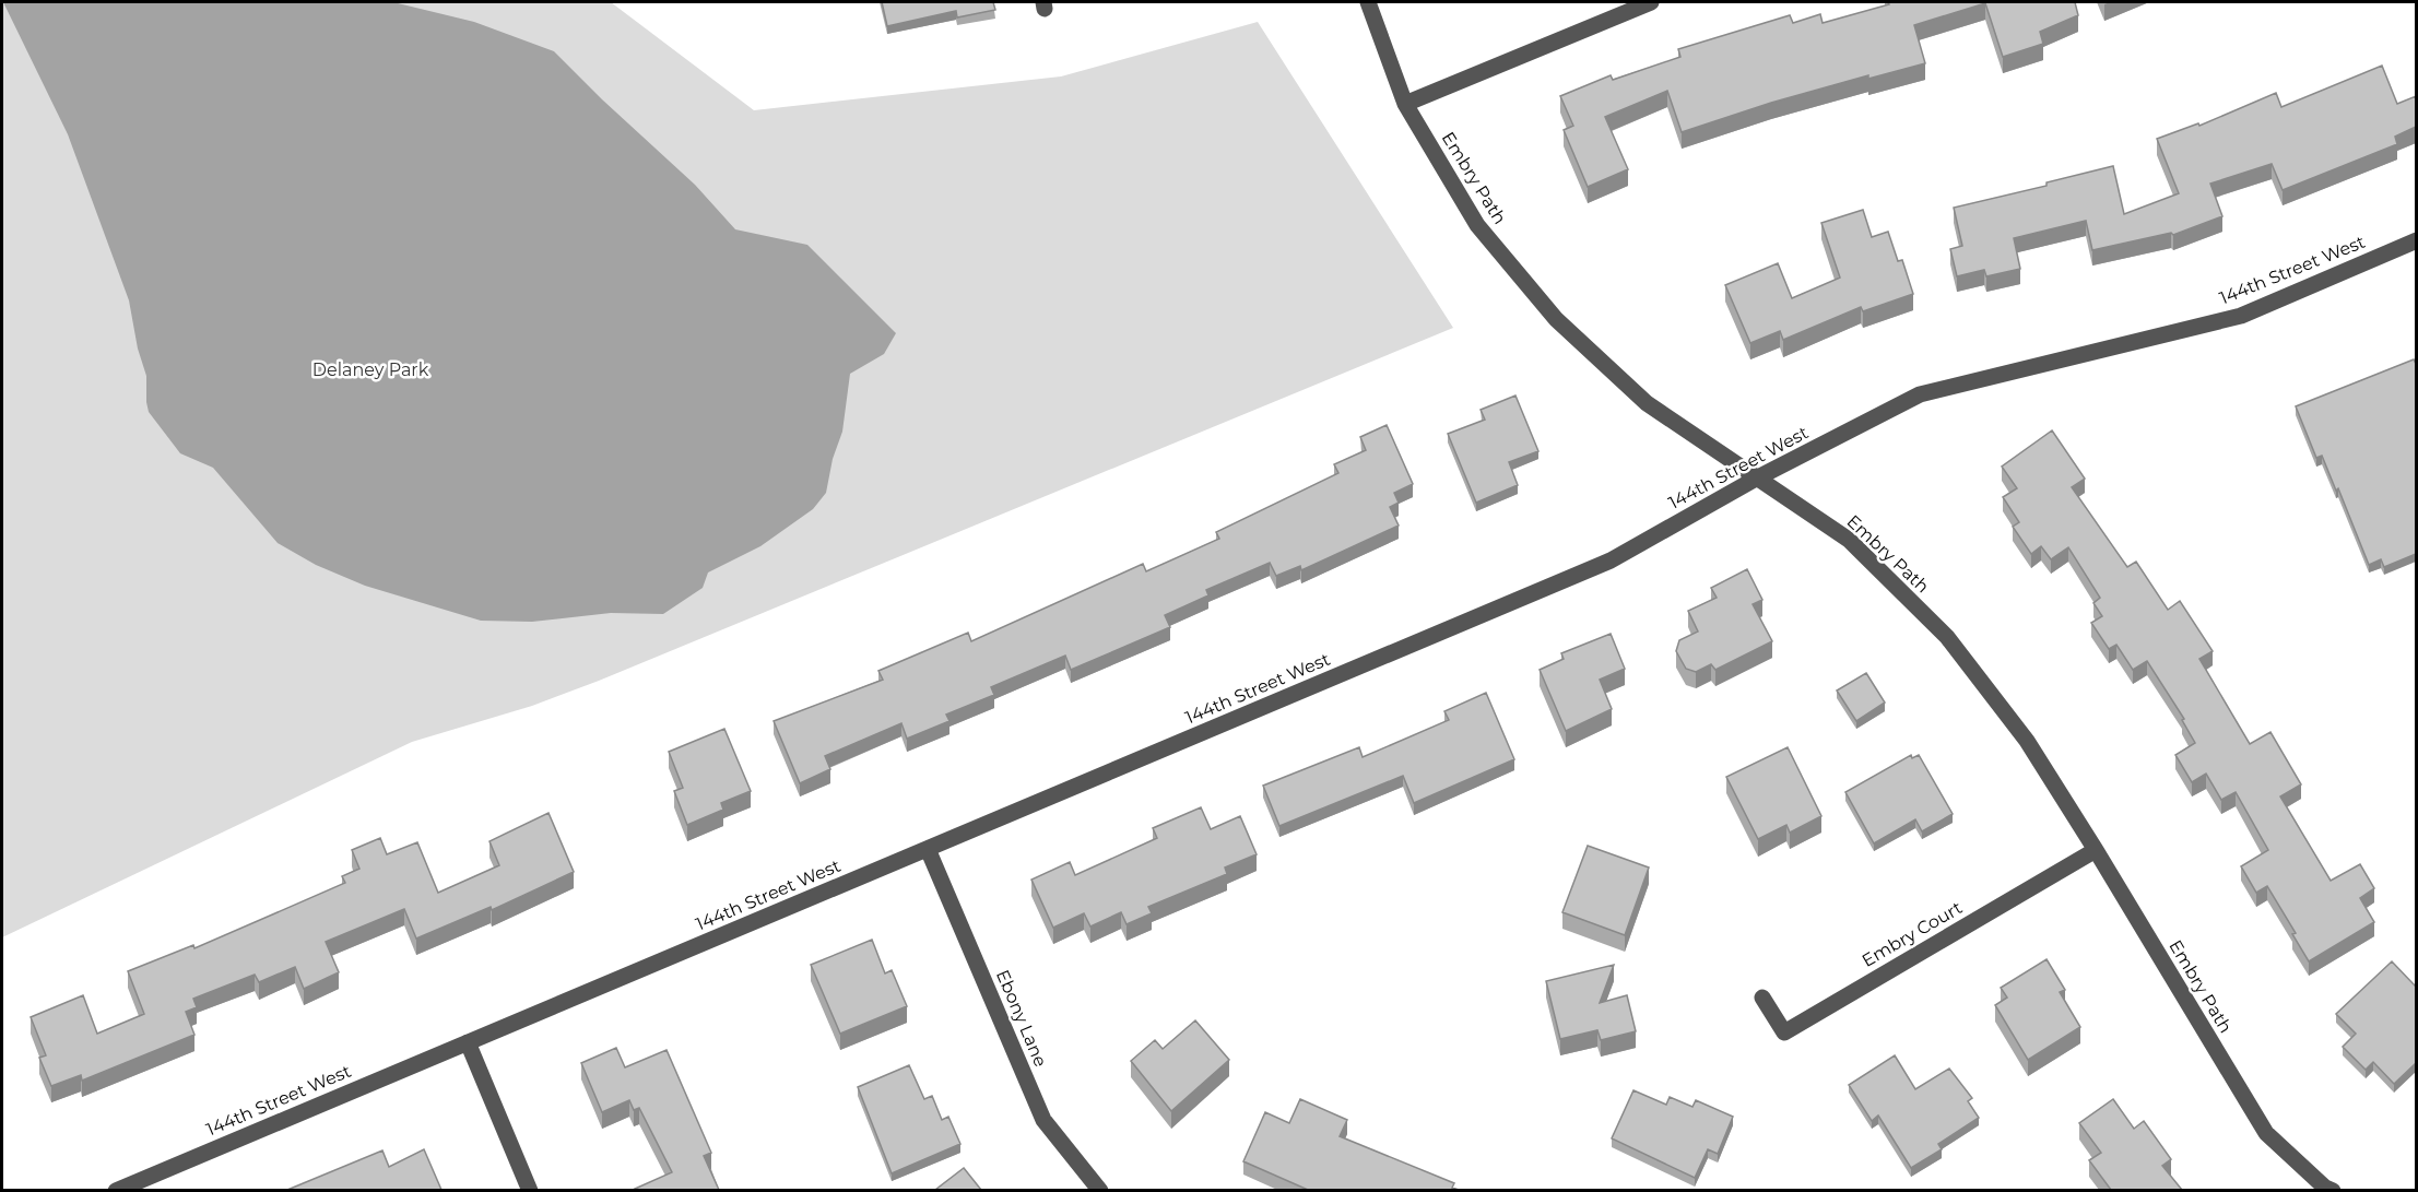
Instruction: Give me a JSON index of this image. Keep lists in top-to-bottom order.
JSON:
{
  "streets": {
    "street": [
      "Embry Path",
      "144th Street West",
      "Embry Court",
      "Ebony Lane"
    ]
  },
  "crossings": [
    ["Embry Path", "144th Street West"],
    ["Embry Path", "Embry Court"],
    ["144th Street West", "Ebony Lane"]
  ],
  "parks": ["Delaney Park"]
}
